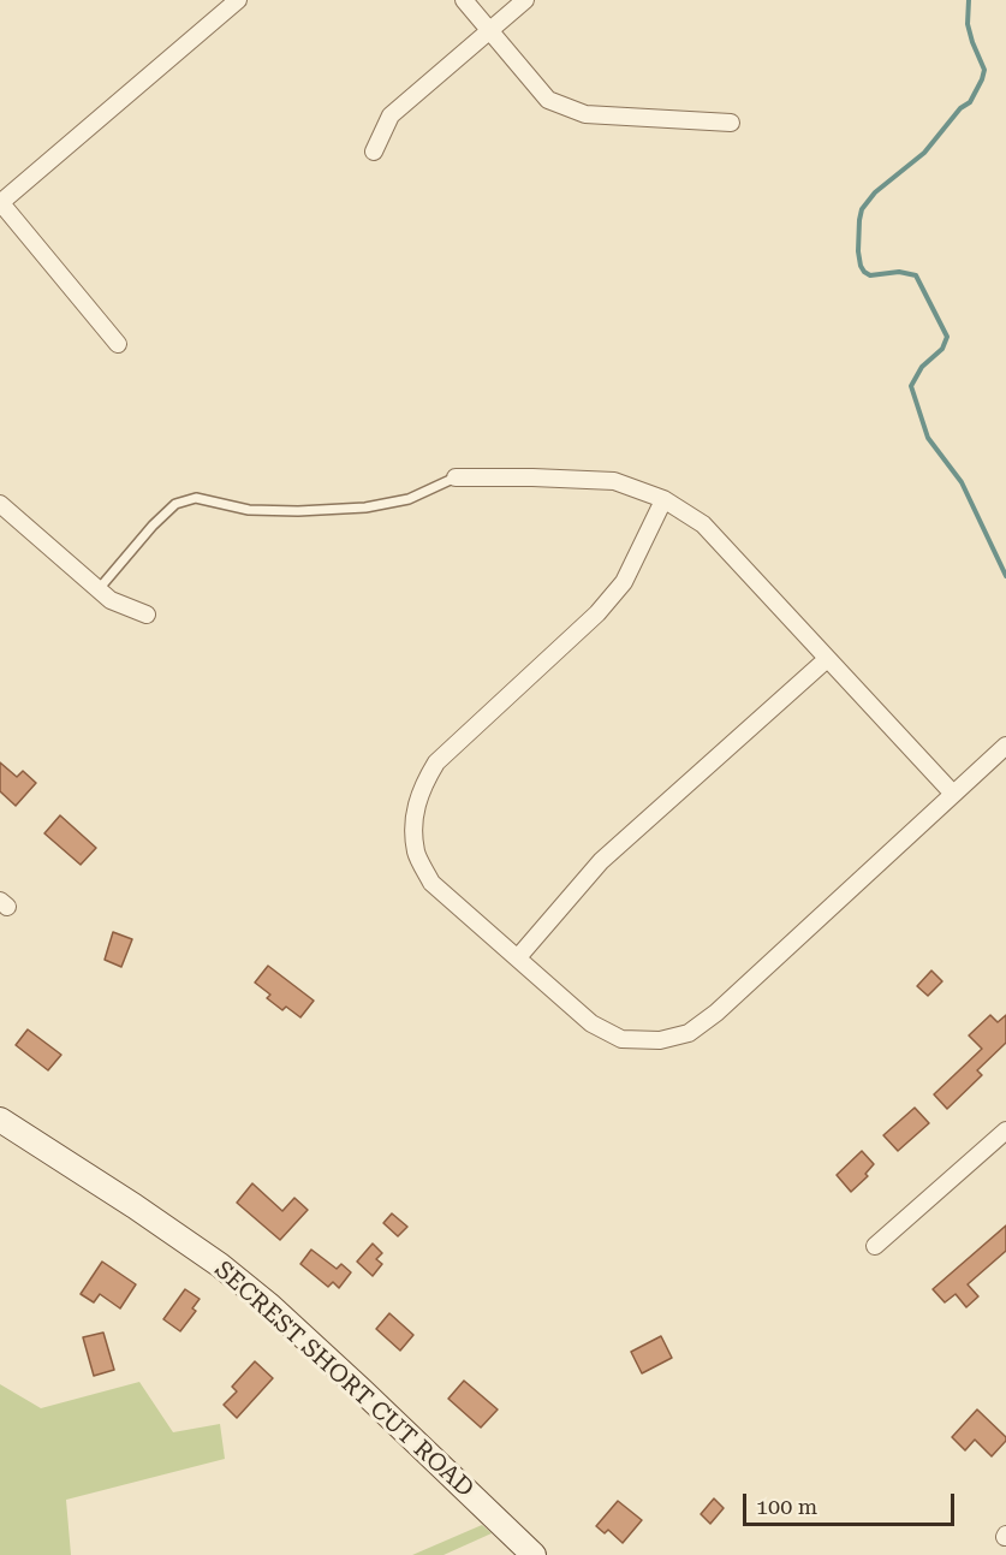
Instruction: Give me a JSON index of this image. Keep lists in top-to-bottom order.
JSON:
{
  "streets": {
    "main road": ["SECREST SHORT CUT ROAD"]
  },
  "scale_bar": "100 m"
}
